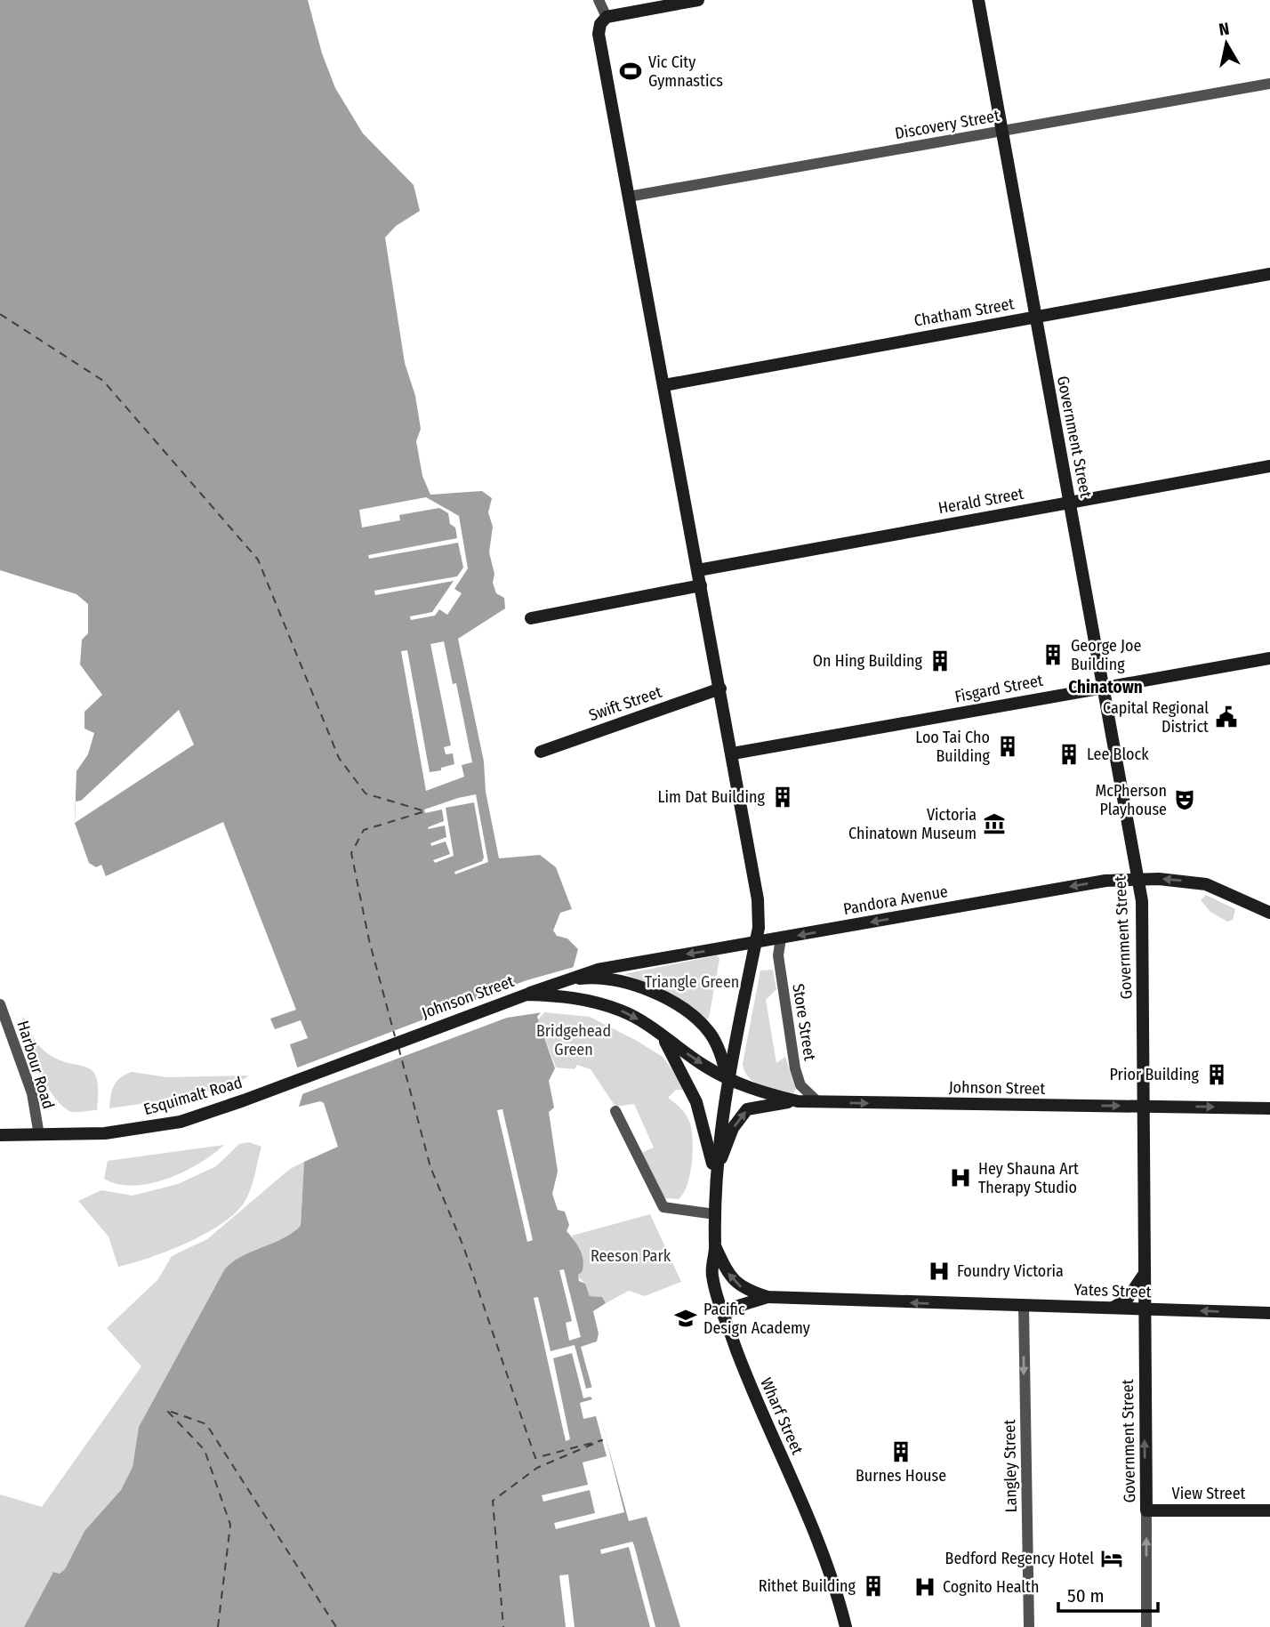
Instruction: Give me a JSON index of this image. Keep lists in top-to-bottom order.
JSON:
{
  "streets": {
    "main road": [
      "Chatham Street",
      "Government Street",
      "Herald Street",
      "Fisgard Street",
      "Swift Street",
      "Pandora Avenue",
      "Johnson Street",
      "Esquimalt Road",
      "Yates Street",
      "Wharf Street",
      "View Street"
    ],
    "street": [
      "Discovery Street",
      "Store Street",
      "Harbour Road",
      "Langley Street"
    ]
  },
  "crossings": [
    ["Discovery Street", "Government Street"],
    ["Discovery Street", "Wharf Street"],
    ["Chatham Street", "Government Street"],
    ["Chatham Street", "Wharf Street"],
    ["Government Street", "Herald Street"],
    ["Government Street", "Fisgard Street"],
    ["Government Street", "Pandora Avenue"],
    ["Government Street", "Johnson Street"],
    ["Government Street", "Yates Street"],
    ["Government Street", "View Street"],
    ["Herald Street", "Wharf Street"],
    ["Fisgard Street", "Wharf Street"],
    ["Swift Street", "Wharf Street"],
    ["Pandora Avenue", "Store Street"],
    ["Pandora Avenue", "Wharf Street"],
    ["Johnson Street", "Store Street"],
    ["Johnson Street", "Esquimalt Road"],
    ["Johnson Street", "Wharf Street"],
    ["Harbour Road", "Esquimalt Road"],
    ["Yates Street", "Wharf Street"],
    ["Yates Street", "Langley Street"]
  ],
  "one_way": [
    "Pandora Avenue",
    "Johnson Street",
    "Yates Street",
    "Langley Street"
  ],
  "districts": ["Chinatown"],
  "parks": ["Triangle Green", "Bridgehead Green", "Reeson Park"],
  "places": {
    "sports": ["Vic City Gymnastics"],
    "building": [
      "George Joe Building",
      "On Hing Building",
      "Loo Tai Cho Building",
      "Lee Block",
      "Lim Dat Building",
      "Prior Building",
      "Burnes House",
      "Rithet Building"
    ],
    "public building": ["Capital Regional District"],
    "theatre": ["McPherson Playhouse"],
    "museum": ["Victoria Chinatown Museum"],
    "hospital": ["Hey Shauna Art Therapy Studio", "Foundry Victoria", "Cognito Health"],
    "school or university": ["Pacific Design Academy"],
    "hotel": ["Bedford Regency Hotel"]
  },
  "scale_bar": "50 m",
  "north": "top"
}
